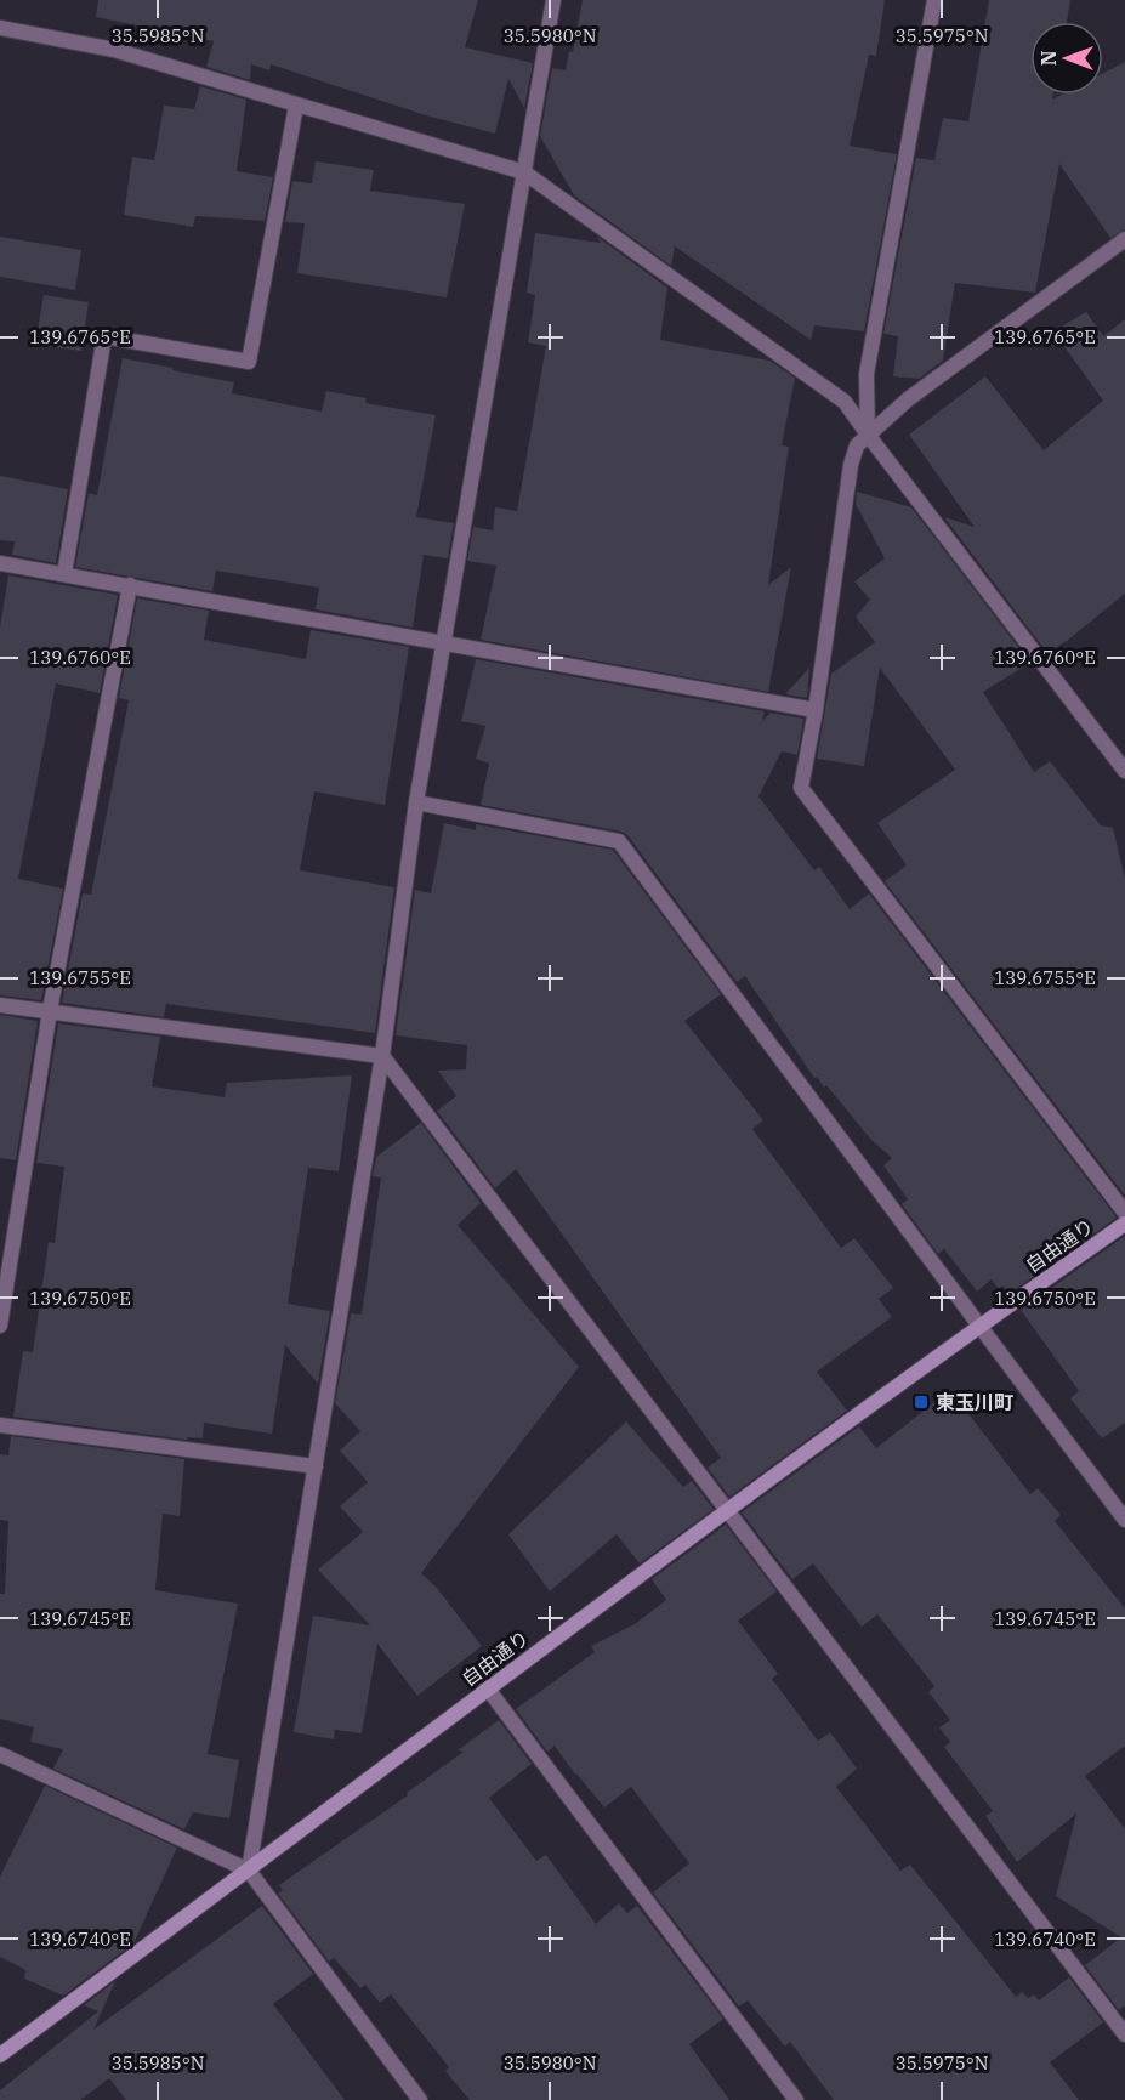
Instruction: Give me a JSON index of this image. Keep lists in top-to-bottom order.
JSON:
{
  "streets": {
    "street": ["自由通り"]
  },
  "places": {
    "transit": ["東玉川町"]
  },
  "north": "left",
  "coordinates": [
    "35.5985°N",
    "35.5980°N",
    "35.5975°N",
    "139.6765°E",
    "139.6760°E",
    "139.6755°E",
    "139.6750°E",
    "139.6745°E",
    "139.6740°E"
  ]
}
